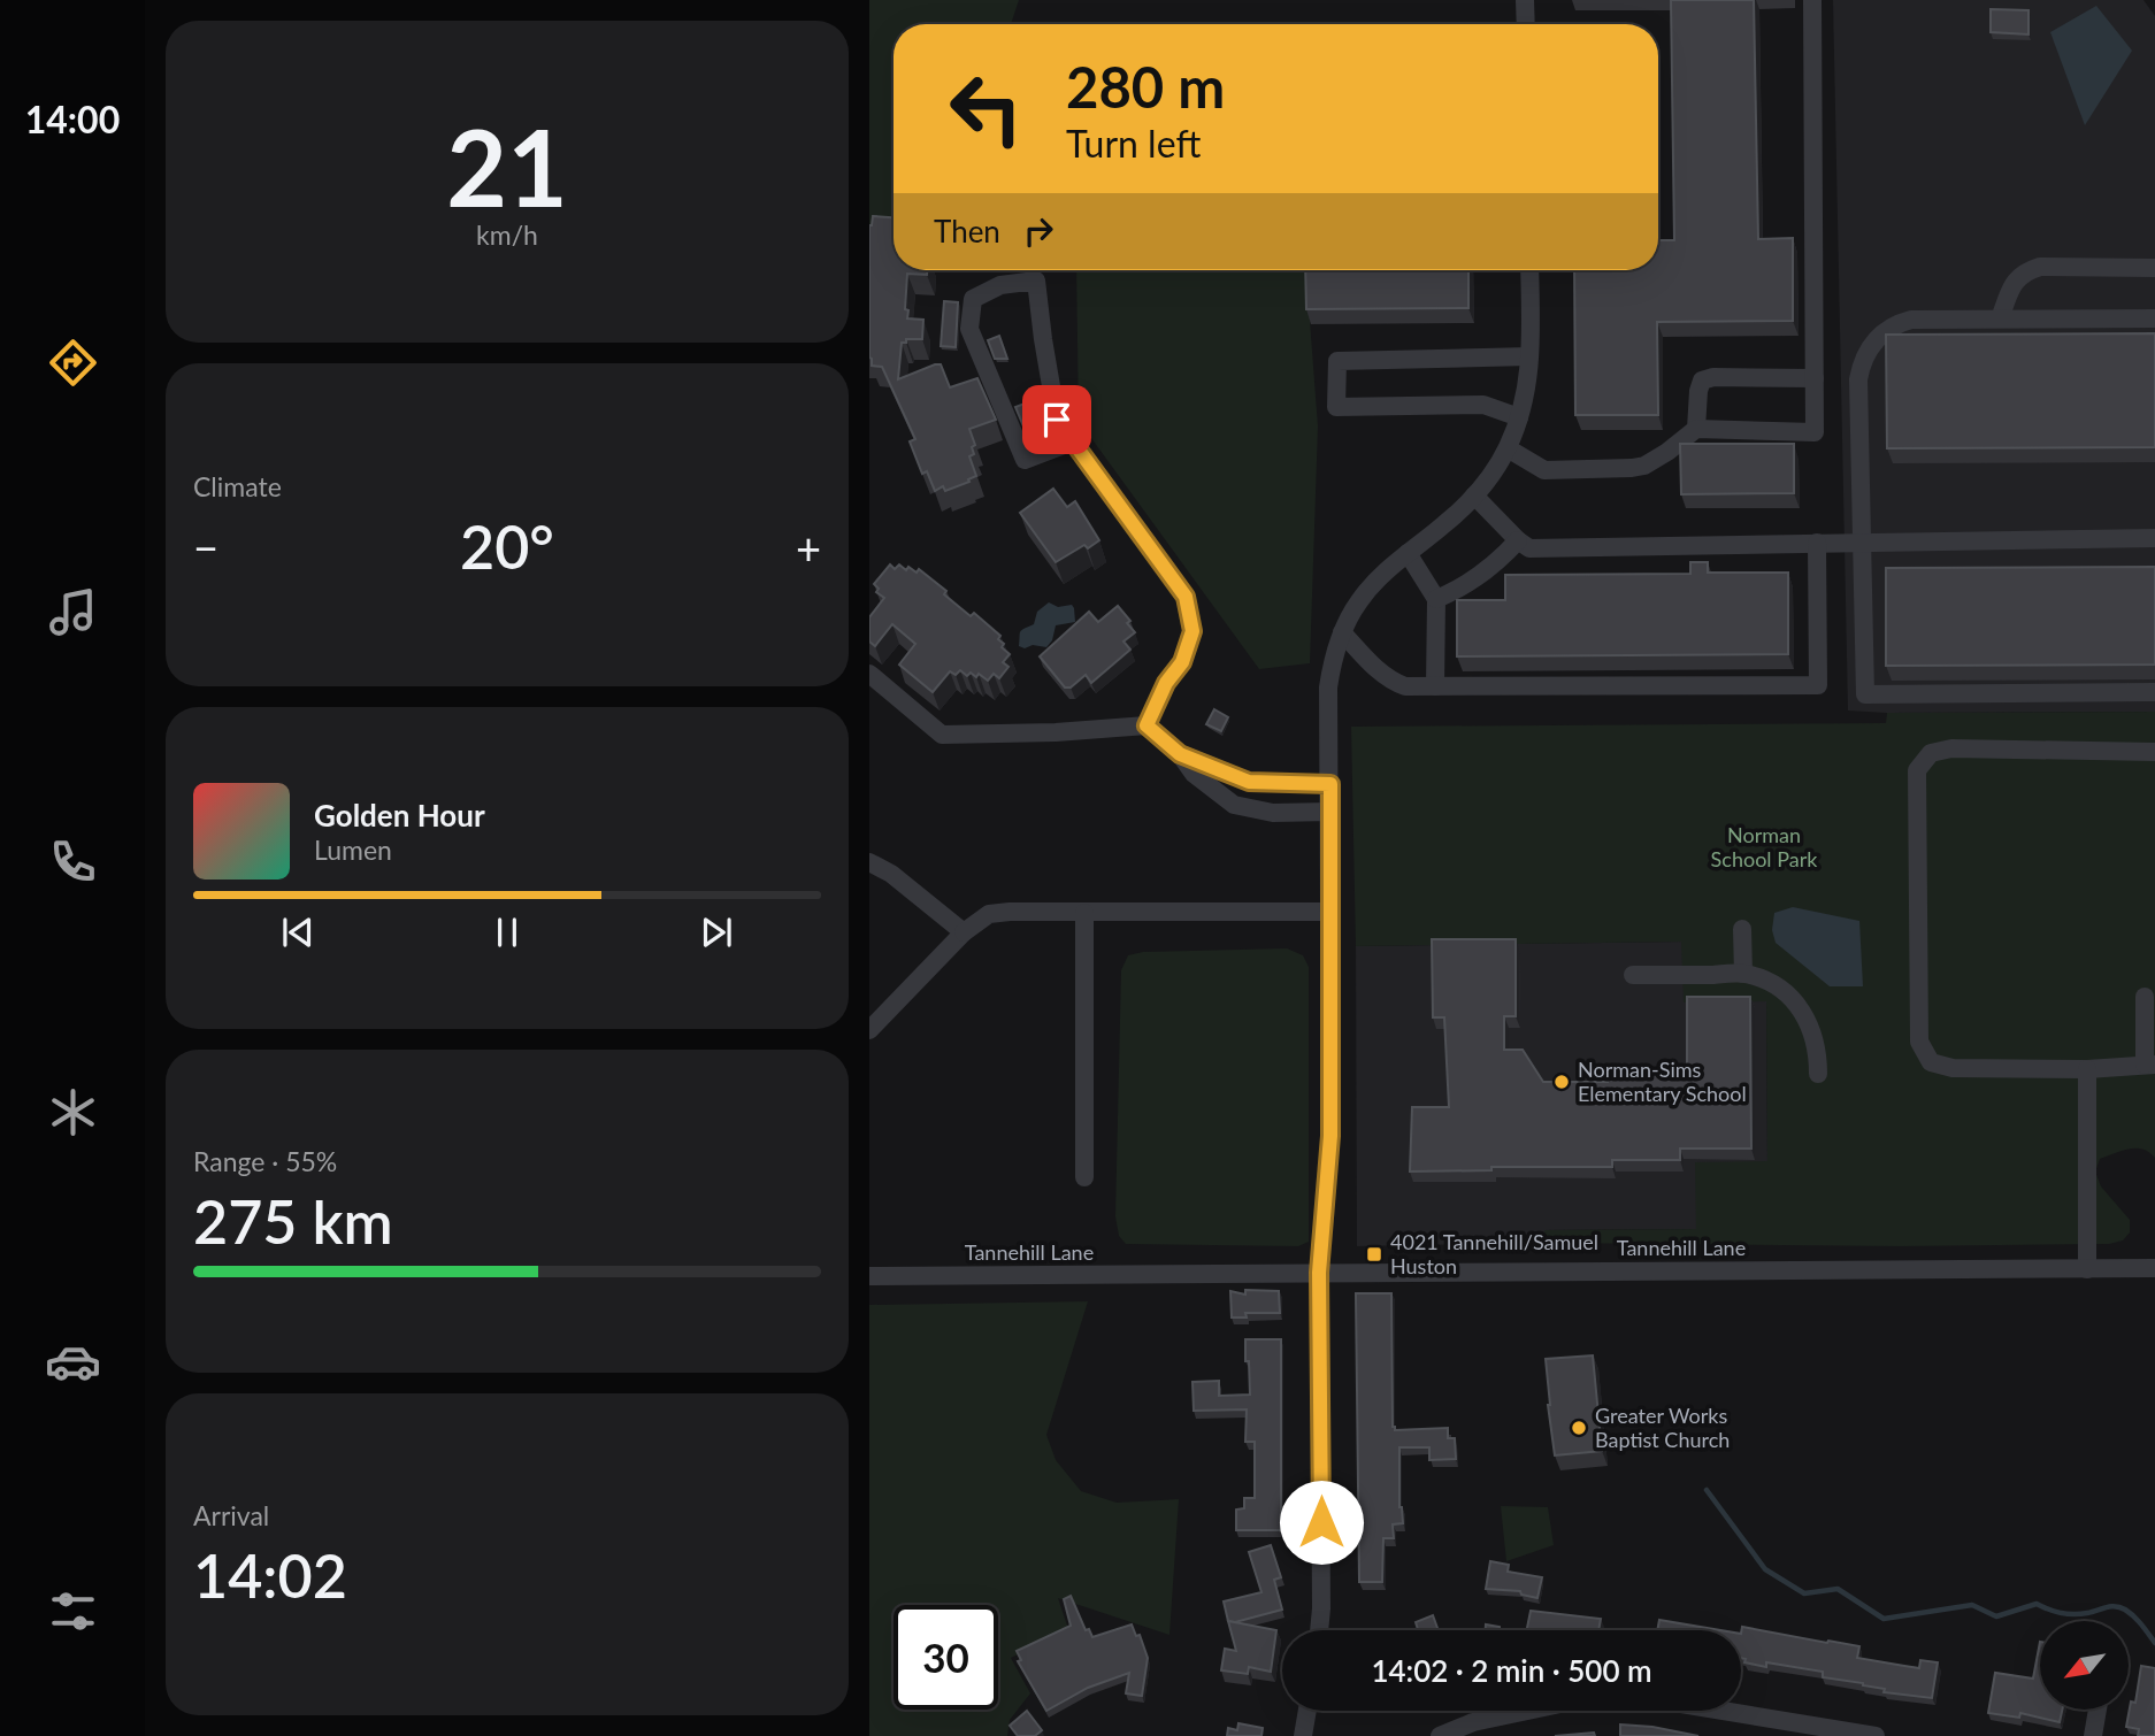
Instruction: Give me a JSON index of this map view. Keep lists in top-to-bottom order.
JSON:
{
  "streets": {
    "street": ["Tannehill Lane"]
  },
  "parks": ["Norman School Park"],
  "places": {
    "other": ["Norman-Sims Elementary School", "Greater Works Baptist Church"],
    "transit": ["4021 Tannehill/Samuel Huston"]
  },
  "north": "bottom left",
  "page": {
    "tabs": "14:00",
    "tile": [
      ["21", "km/h"],
      "Climate",
      ["Range · 55%", "275 km"],
      ["Arrival", "14:02"]
    ],
    "turn": ["280 m", "Turn left"],
    "then": "Then",
    "heat": ["−", "20°", "+"],
    "song": ["Golden Hour", "Lumen"],
    "limit": "30",
    "trip": "14:02 · 2 min · 500 m"
  }
}
